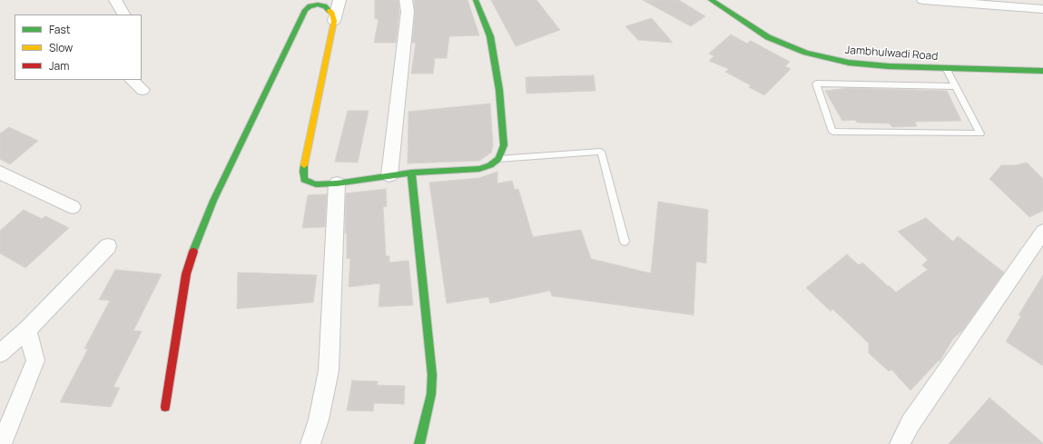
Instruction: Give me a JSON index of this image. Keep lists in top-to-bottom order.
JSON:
{
  "streets": {
    "street": ["Jambhulwadi Road"]
  },
  "legend": ["Fast", "Slow", "Jam"]
}
